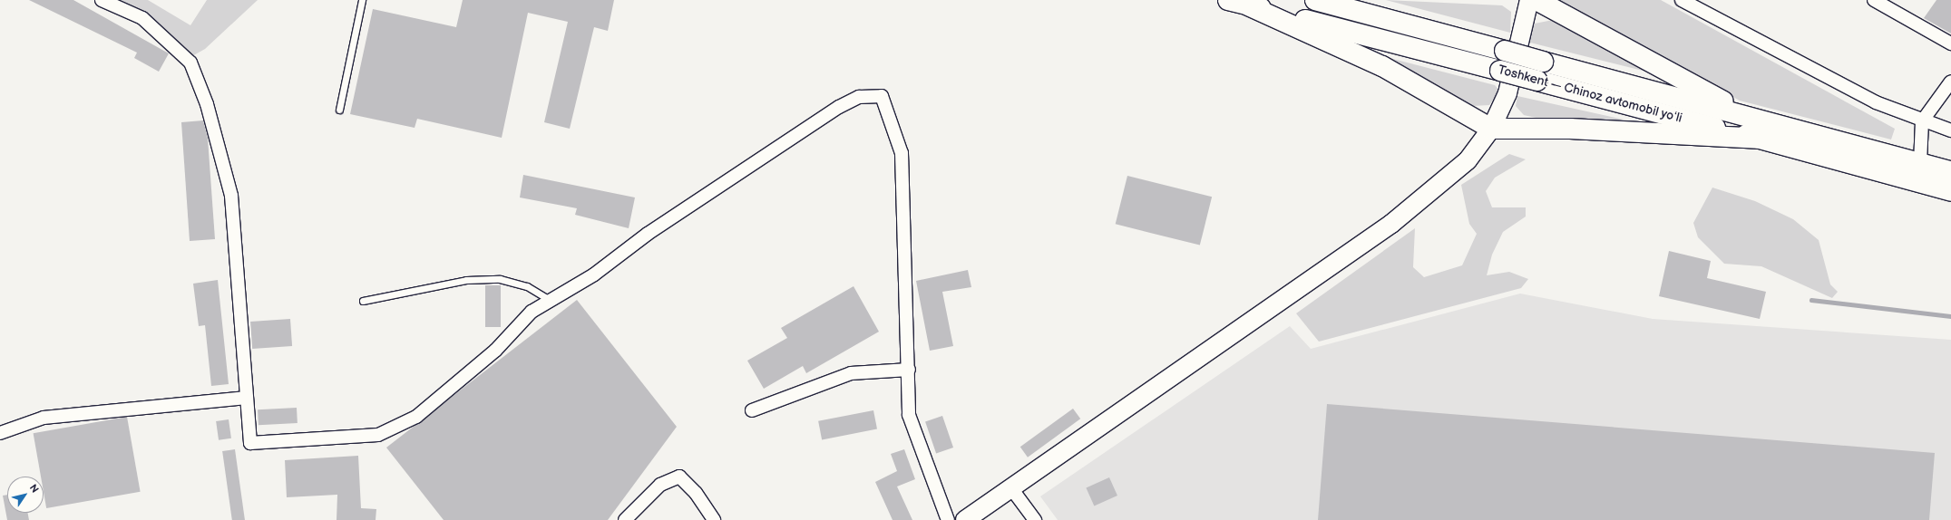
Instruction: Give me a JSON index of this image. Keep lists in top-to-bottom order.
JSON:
{
  "streets": {
    "highway": ["Toshkent — Chinoz avtomobil yoʻli"]
  },
  "north": "top right"
}
